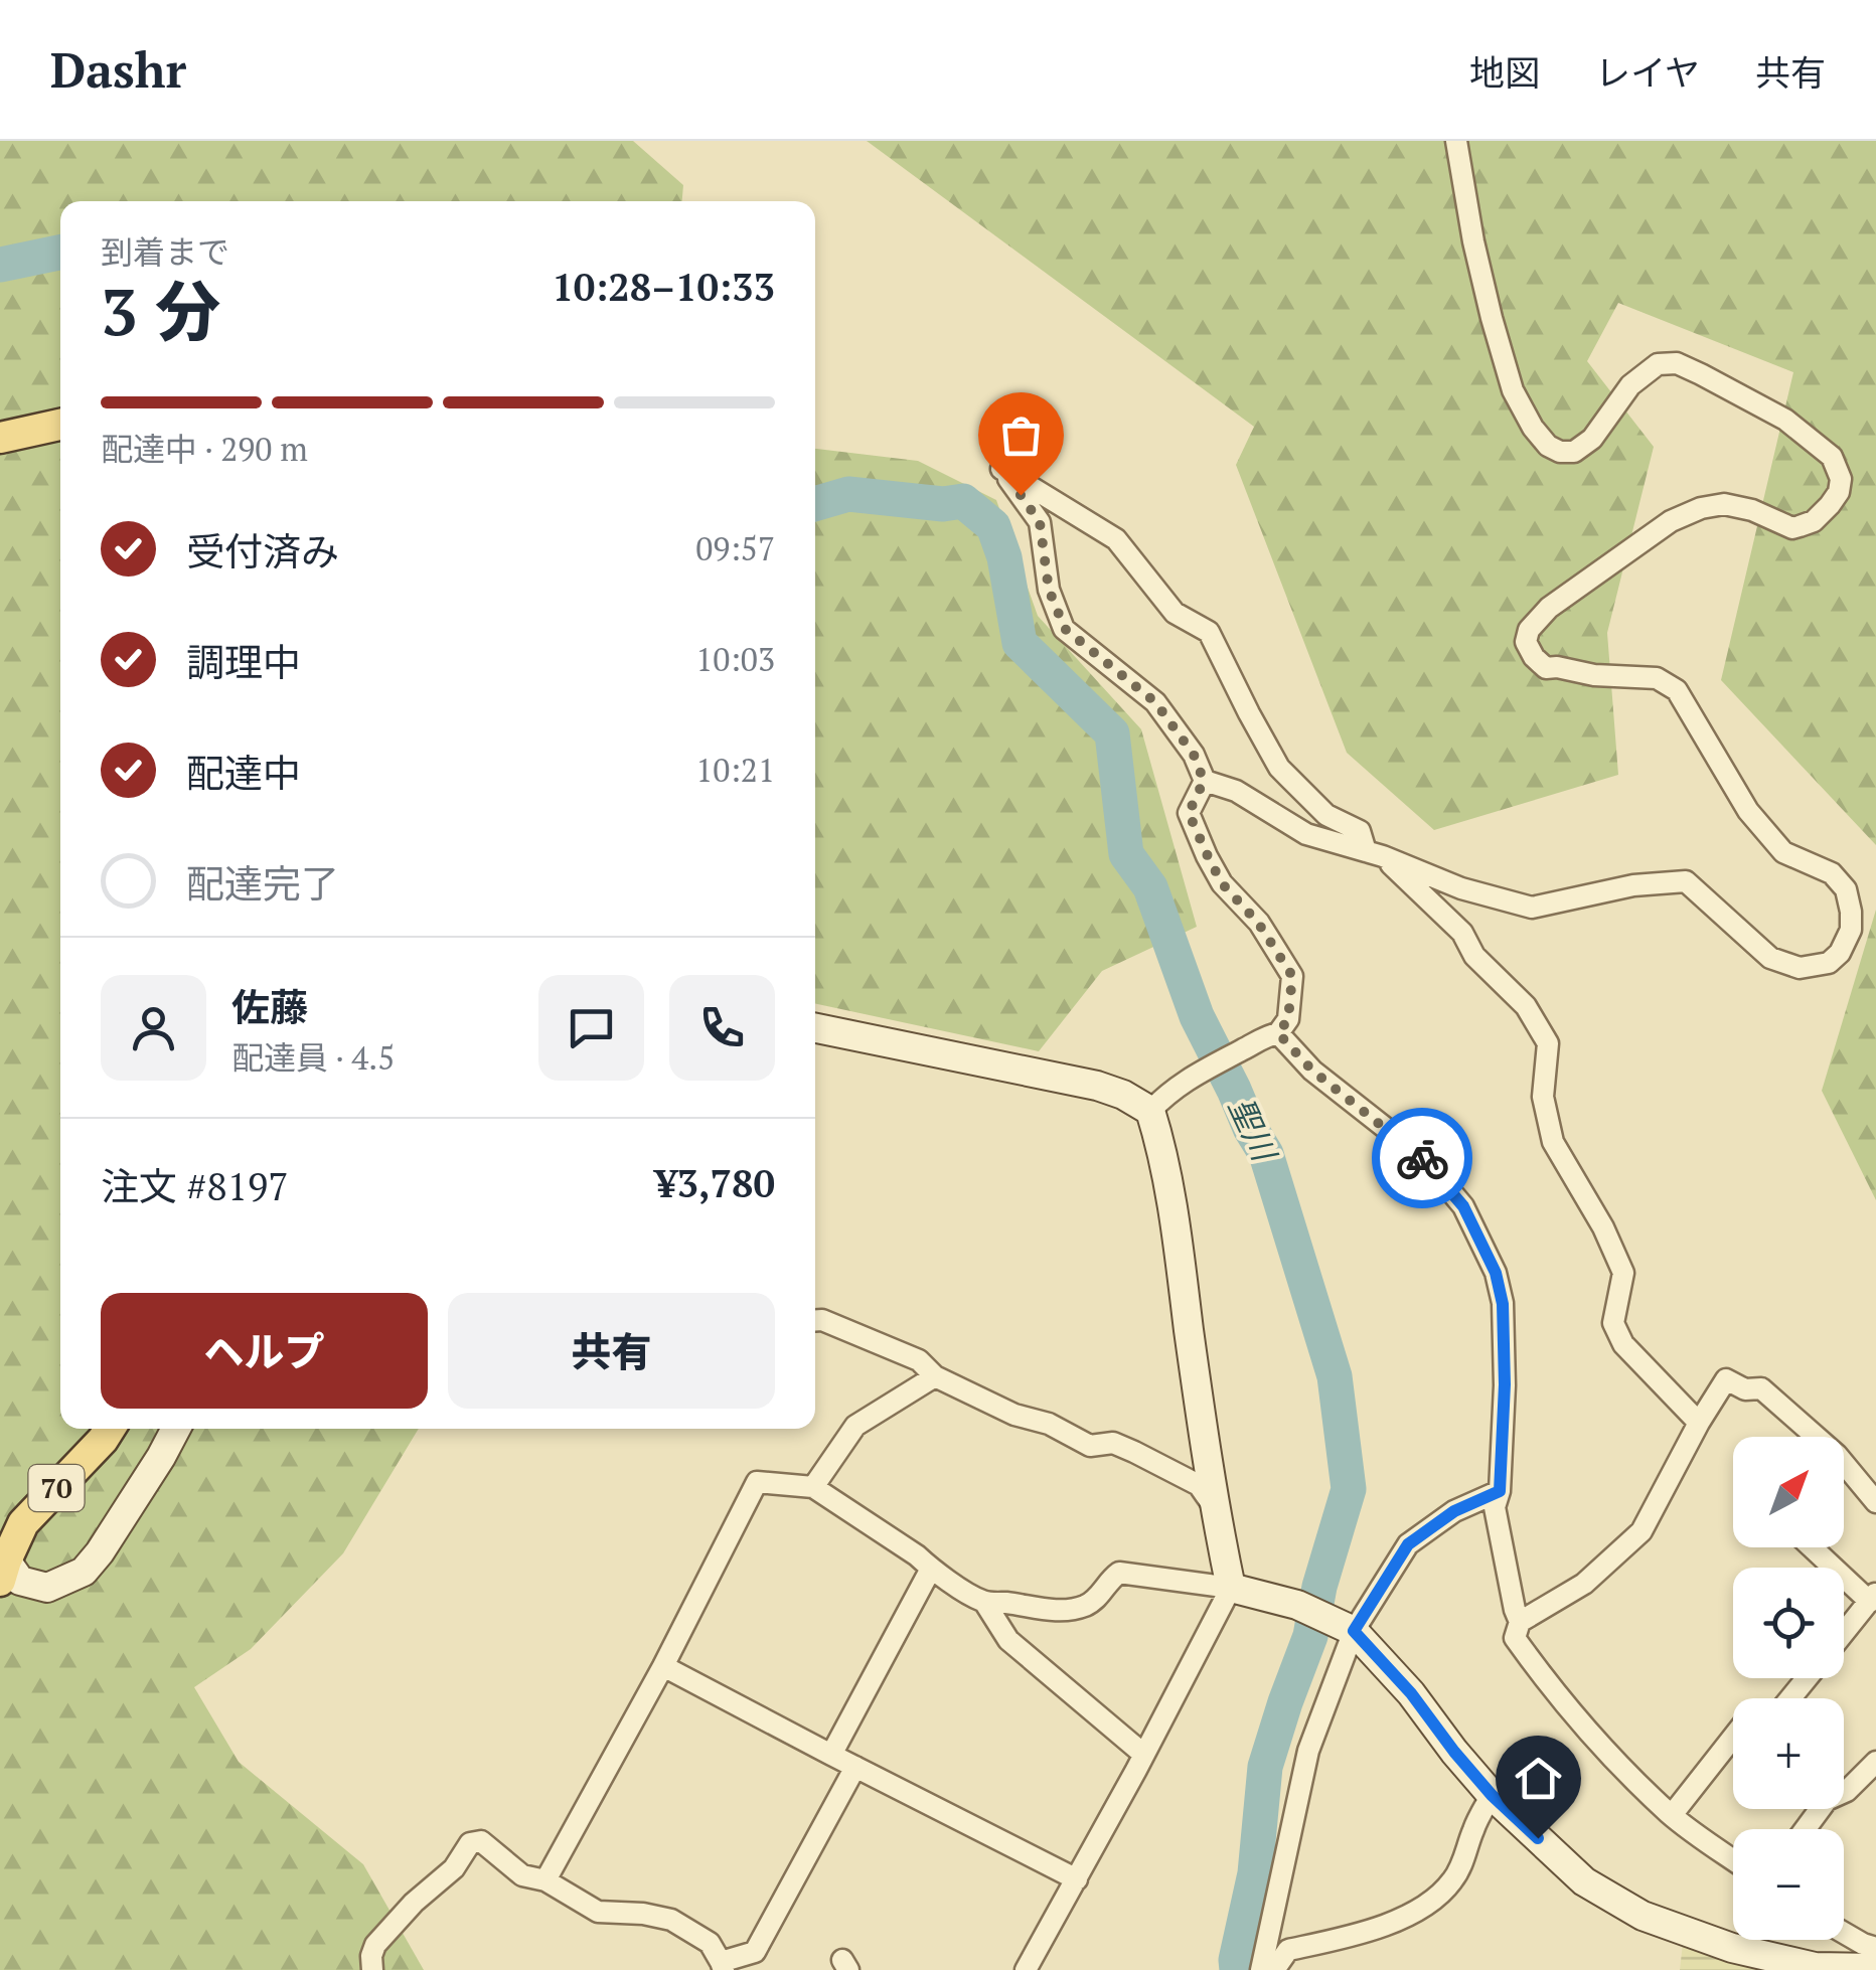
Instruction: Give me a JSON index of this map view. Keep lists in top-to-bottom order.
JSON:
{
  "streets": {
    "main road": ["70"]
  },
  "water": ["聖川"],
  "north": "top right",
  "page": {
    "header": "Dashr",
    "nav": ["地図", "レイヤ", "共有"],
    "heading": ["3 分", "到着まで", "10:28–10:33"],
    "panel": [
      "佐藤",
      "配達員 · 4.5",
      "注文 #8197",
      "¥3,780"
    ],
    "bar": "配達中 · 290 m",
    "list": [
      ["受付済み", "09:57"],
      ["調理中", "10:03"],
      ["配達中", "10:21"],
      "配達完了"
    ],
    "buttons": ["ヘルプ", "共有"],
    "map_buttons": ["+", "−"]
  }
}
